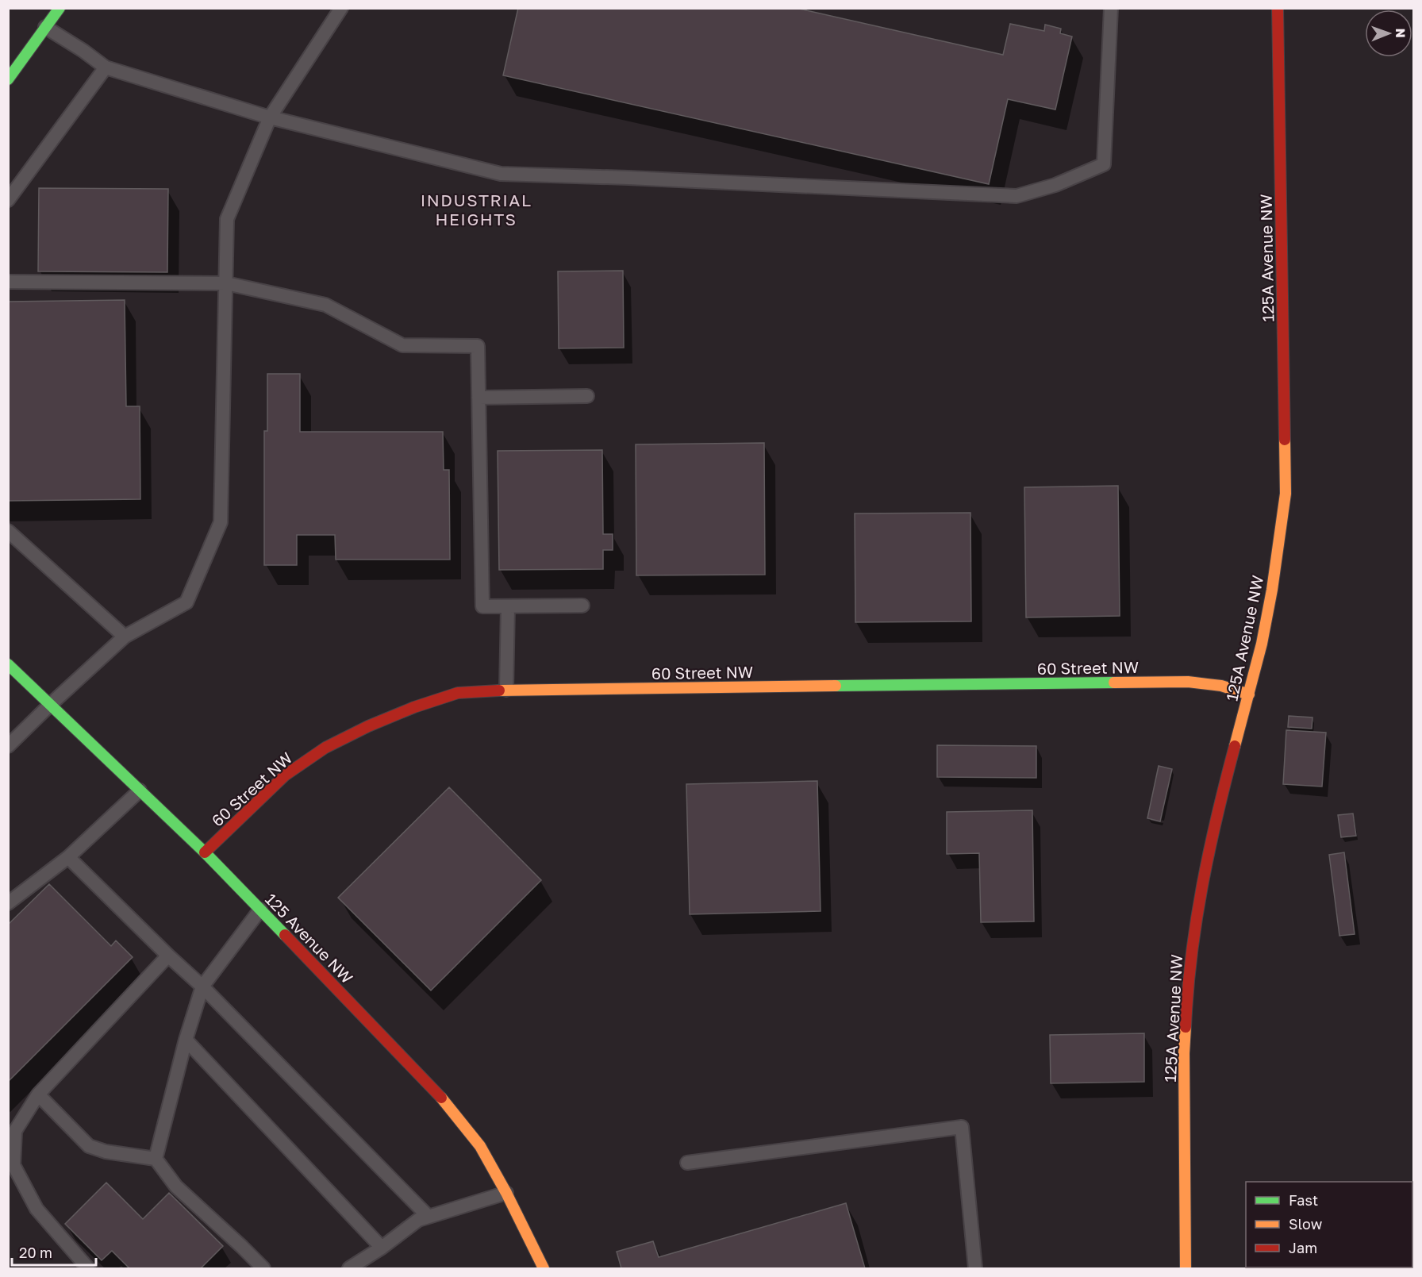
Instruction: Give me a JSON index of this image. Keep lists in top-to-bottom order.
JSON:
{
  "streets": {
    "street": ["125A Avenue NW", "60 Street NW", "125 Avenue NW"]
  },
  "crossings": [
    ["125A Avenue NW", "60 Street NW"],
    ["60 Street NW", "125 Avenue NW"]
  ],
  "districts": ["INDUSTRIAL HEIGHTS"],
  "legend": ["Fast", "Slow", "Jam"],
  "scale_bar": "20 m",
  "north": "right"
}
